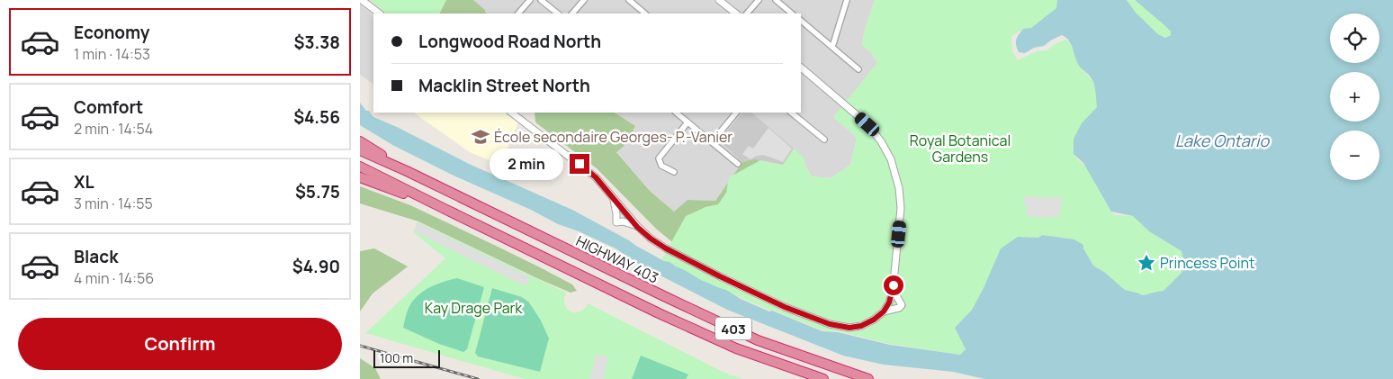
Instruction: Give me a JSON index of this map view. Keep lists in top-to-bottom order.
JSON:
{
  "streets": {
    "highway": ["HIGHWAY 403", "403"]
  },
  "water": ["Lake Ontario"],
  "parks": ["Royal Botanical Gardens", "Kay Drage Park"],
  "places": {
    "school or university": ["École secondaire Georges- P.-Vanier"],
    "place": ["Princess Point"]
  },
  "scale_bar": "100 m",
  "page": {
    "list": [
      {
        "name": "Economy",
        "note": "1 min · 14:53",
        "value": "$3.38"
      },
      {
        "name": "Comfort",
        "note": "2 min · 14:54",
        "value": "$4.56"
      },
      {
        "name": "XL",
        "note": "3 min · 14:55",
        "value": "$5.75"
      },
      {
        "name": "Black",
        "note": "4 min · 14:56",
        "value": "$4.90"
      }
    ],
    "map_buttons": ["+", "−"],
    "banner": ["Longwood Road North", "Macklin Street North"],
    "bubble": "2 min",
    "buttons": "Confirm",
    "scale": "100 m"
  }
}
